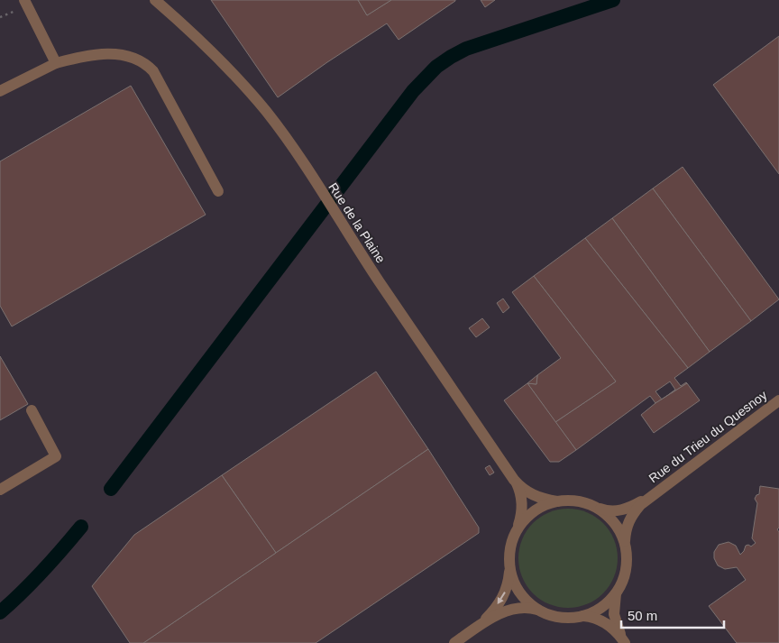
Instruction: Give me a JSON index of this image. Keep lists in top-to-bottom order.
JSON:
{
  "streets": {
    "street": ["Rue de la Plaine", "Rue du Trieu du Quesnoy"]
  },
  "crossings": [
    ["Rue de la Plaine", "Rue du Trieu du Quesnoy"]
  ],
  "scale_bar": "50 m"
}
